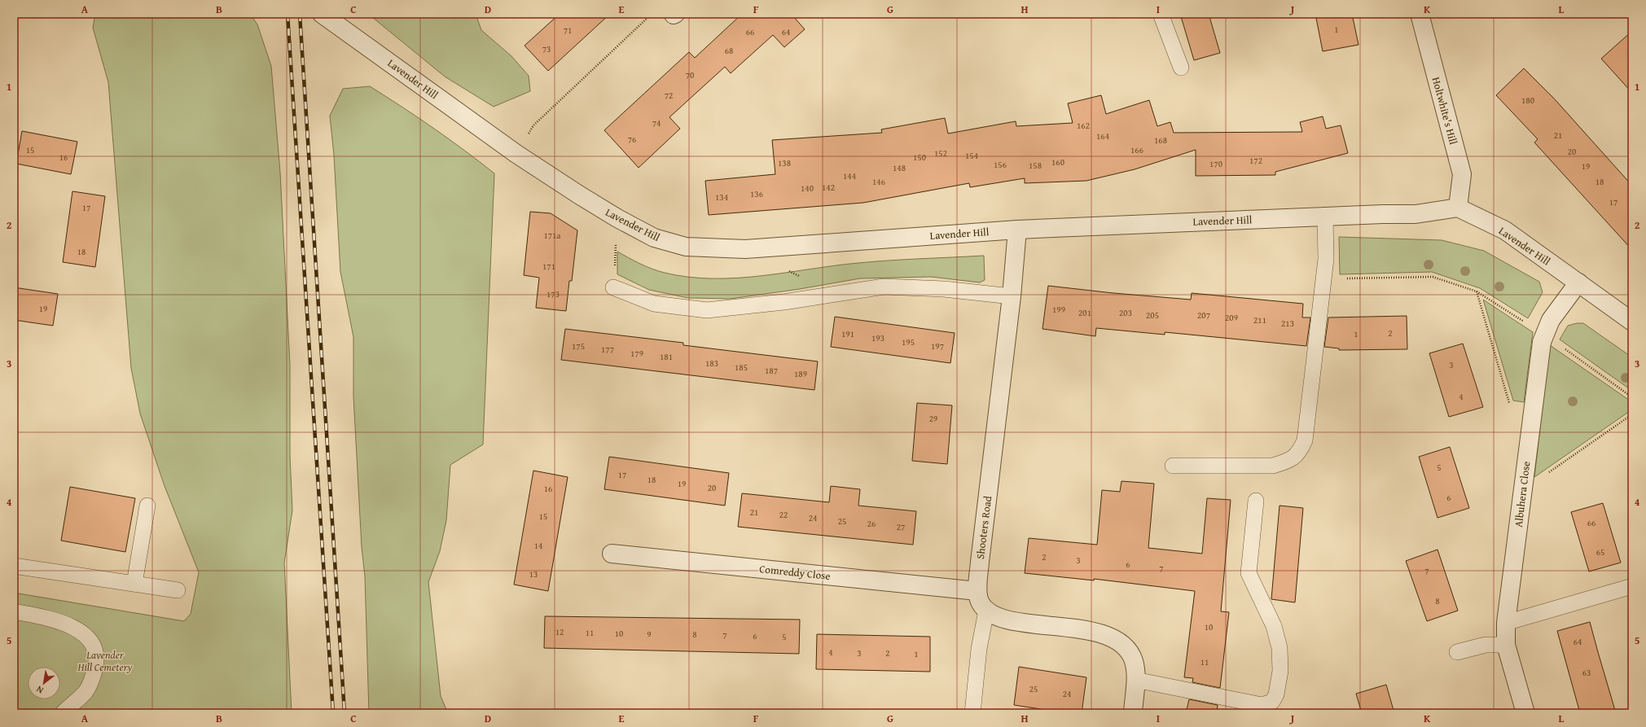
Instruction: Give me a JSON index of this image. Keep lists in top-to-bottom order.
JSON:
{
  "streets": {
    "street": [
      "Lavender Hill",
      "Holtwhite's Hill",
      "Albuhera Close",
      "Shooters Road",
      "Comreddy Close"
    ]
  },
  "crossings": [
    ["Lavender Hill", "Holtwhite's Hill"],
    ["Lavender Hill", "Albuhera Close"],
    ["Lavender Hill", "Shooters Road"],
    ["Shooters Road", "Comreddy Close"]
  ],
  "parks": ["Lavender Hill Cemetery"],
  "house_numbers": [
    "1",
    "71",
    "66",
    "64",
    "73",
    "68",
    "70",
    "72",
    "180",
    "74",
    "162",
    "21",
    "164",
    "76",
    "168",
    "15",
    "166",
    "20",
    "152",
    "154",
    "16",
    "150",
    "172",
    "160",
    "138",
    "170",
    "156",
    "158",
    "19",
    "148",
    "144",
    "146",
    "18",
    "142",
    "140",
    "136",
    "134",
    "17",
    "17",
    "171a",
    "18",
    "171",
    "173",
    "19",
    "199",
    "201",
    "203",
    "205",
    "207",
    "209",
    "211",
    "213",
    "2",
    "191",
    "1",
    "193",
    "195",
    "175",
    "197",
    "177",
    "179",
    "181",
    "183",
    "3",
    "185",
    "187",
    "189",
    "4",
    "29",
    "5",
    "17",
    "18",
    "19",
    "20",
    "16",
    "6",
    "21",
    "22",
    "15",
    "24",
    "25",
    "66",
    "26",
    "27",
    "14",
    "65",
    "2",
    "3",
    "6",
    "7",
    "7",
    "13",
    "8",
    "10",
    "12",
    "11",
    "10",
    "9",
    "8",
    "7",
    "6",
    "5",
    "64",
    "4",
    "3",
    "2",
    "1",
    "11",
    "63",
    "25",
    "24"
  ],
  "north": "bottom left",
  "grid": {
    "columns": [
      "A",
      "B",
      "C",
      "D",
      "E",
      "F",
      "G",
      "H",
      "I",
      "J",
      "K",
      "L"
    ],
    "rows": [
      "1",
      "2",
      "3",
      "4",
      "5"
    ]
  }
}
